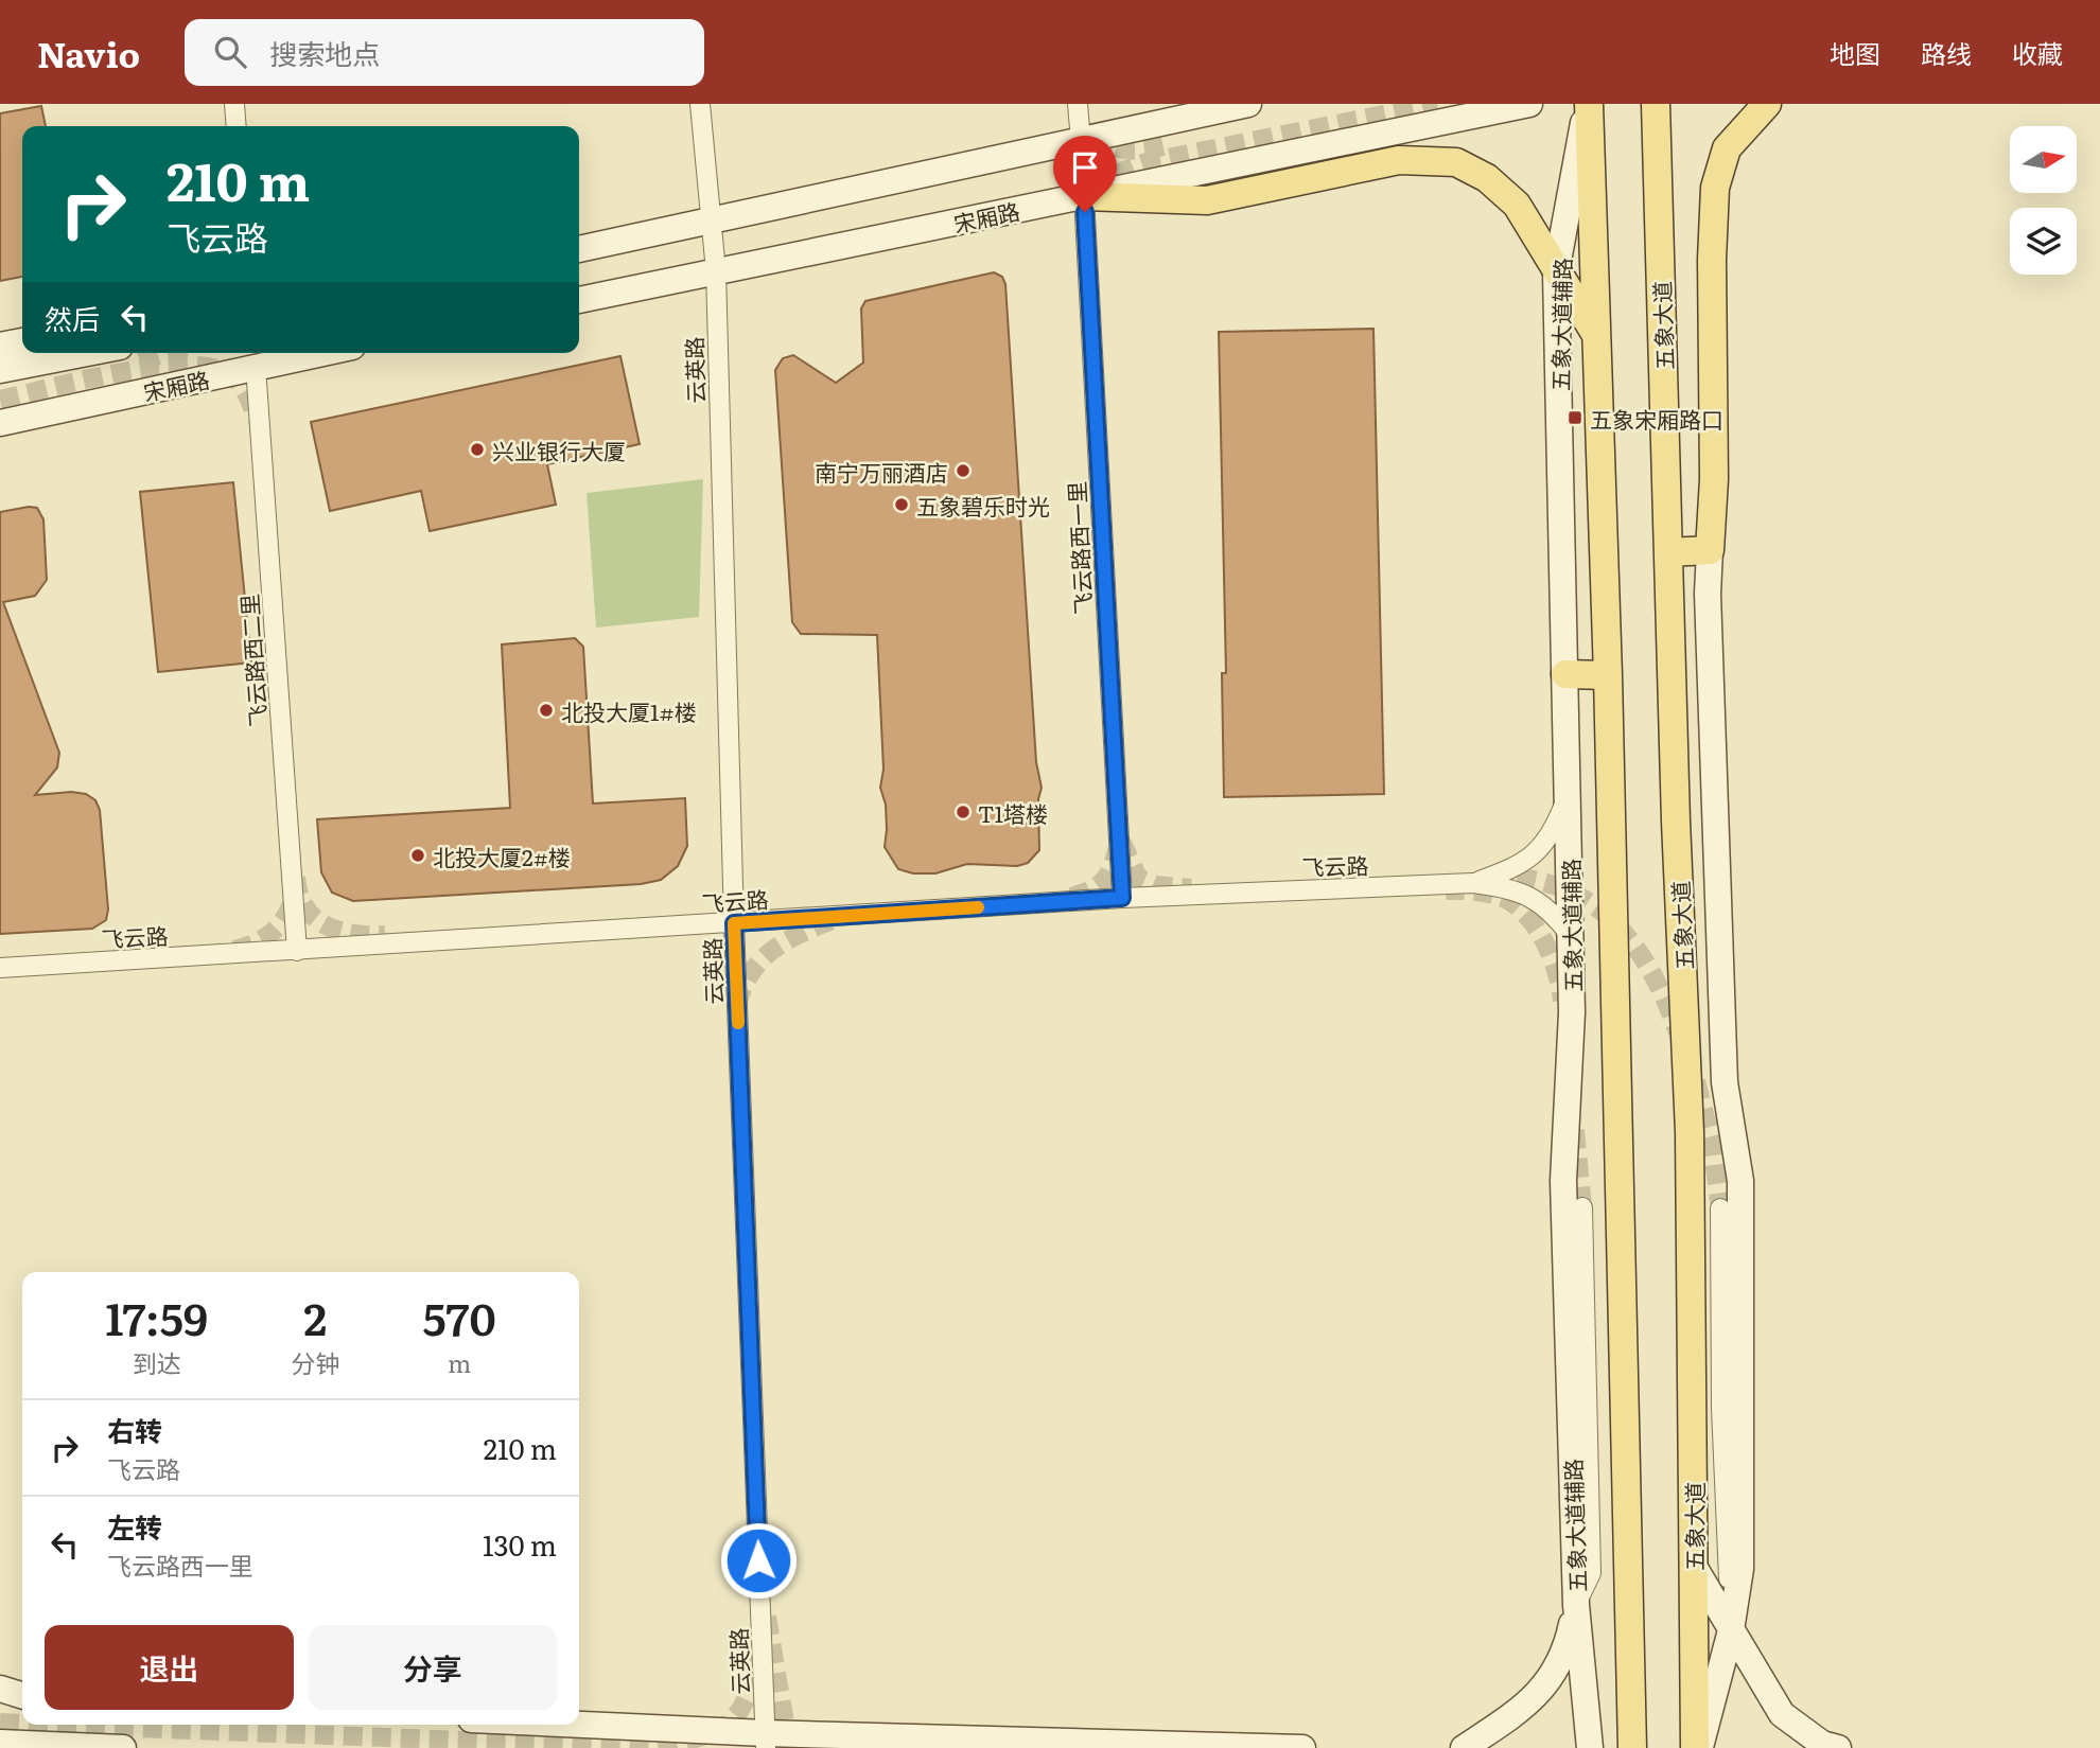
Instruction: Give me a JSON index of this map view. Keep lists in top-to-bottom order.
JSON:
{
  "streets": {
    "main road": ["五象大道"],
    "street": [
      "宋厢路",
      "五象大道辅路",
      "云英路",
      "飞云路西一里",
      "飞云路西二里",
      "飞云路"
    ]
  },
  "crossings": [
    ["宋厢路", "云英路"],
    ["宋厢路", "飞云路西一里"],
    ["宋厢路", "飞云路西二里"],
    ["五象大道辅路", "飞云路"],
    ["云英路", "飞云路"],
    ["飞云路西一里", "飞云路"],
    ["飞云路西二里", "飞云路"]
  ],
  "places": {
    "transit": ["五象宋厢路口"],
    "other": [
      "兴业银行大厦",
      "南宁万丽酒店",
      "五象碧乐时光",
      "北投大厦1#楼",
      "T1塔楼",
      "北投大厦2#楼"
    ]
  },
  "north": "right",
  "page": {
    "header": "Navio",
    "search": "搜索地点",
    "nav": ["地图", "路线", "收藏"],
    "turn": ["210 m", "飞云路"],
    "then": "然后",
    "eta": [
      "17:59",
      "到达",
      "2",
      "分钟",
      "570",
      "m"
    ],
    "list": [
      {
        "name": "右转",
        "note": "飞云路",
        "value": "210 m"
      },
      {
        "name": "左转",
        "note": "飞云路西一里",
        "value": "130 m"
      }
    ],
    "buttons": ["退出", "分享"]
  }
}
